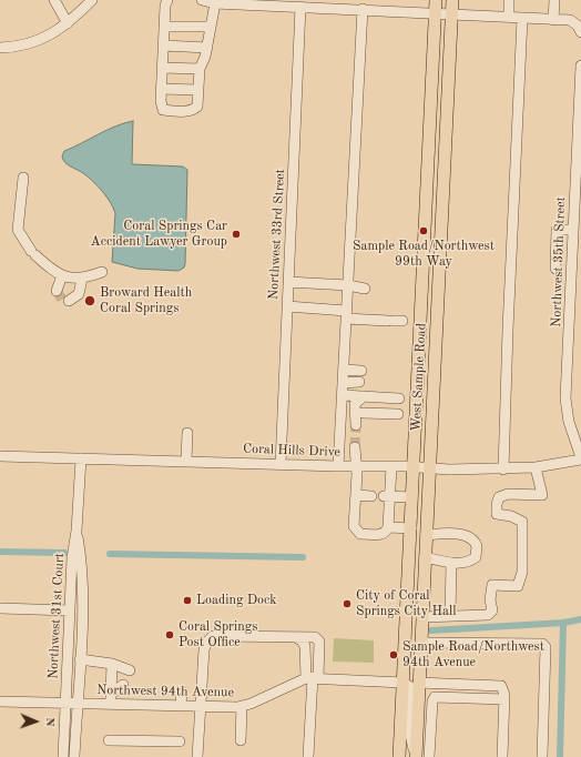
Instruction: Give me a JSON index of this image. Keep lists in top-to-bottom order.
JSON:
{
  "streets": {
    "main road": ["West Sample Road"],
    "street": [
      "Northwest 33rd Street",
      "Northwest 35th Street",
      "Coral Hills Drive",
      "Northwest 31st Court",
      "Northwest 94th Avenue"
    ]
  },
  "crossings": [
    ["Northwest 33rd Street", "Coral Hills Drive"],
    ["Northwest 35th Street", "Coral Hills Drive"],
    ["West Sample Road", "Coral Hills Drive"],
    ["West Sample Road", "Northwest 94th Avenue"],
    ["Coral Hills Drive", "Northwest 31st Court"],
    ["Northwest 31st Court", "Northwest 94th Avenue"]
  ],
  "places": [
    "Sample Road/Northwest 99th Way",
    "Coral Springs Car Accident Lawyer Group",
    "Broward Health Coral Springs",
    "Loading Dock",
    "City of Coral Springs City Hall",
    "Coral Springs Post Office",
    "Sample Road/Northwest 94th Avenue"
  ],
  "north": "right"
}
